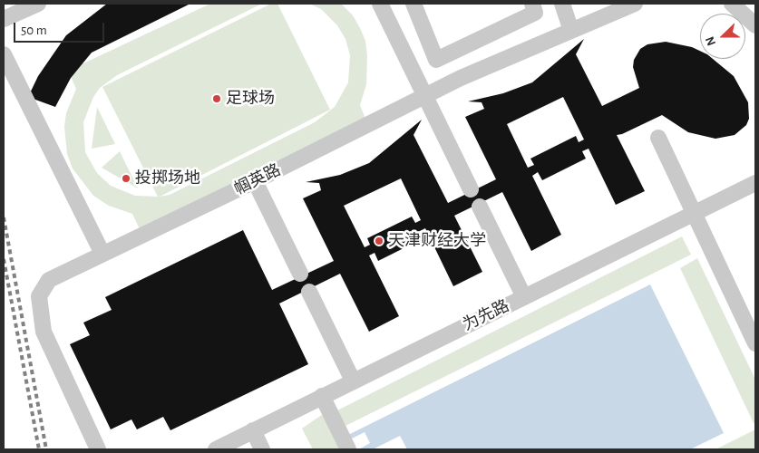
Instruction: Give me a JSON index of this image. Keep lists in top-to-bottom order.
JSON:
{
  "streets": {
    "street": ["帼英路", "为先路"]
  },
  "places": ["足球场", "投掷场地", "天津财经大学"],
  "scale_bar": "50 m",
  "north": "left"
}
